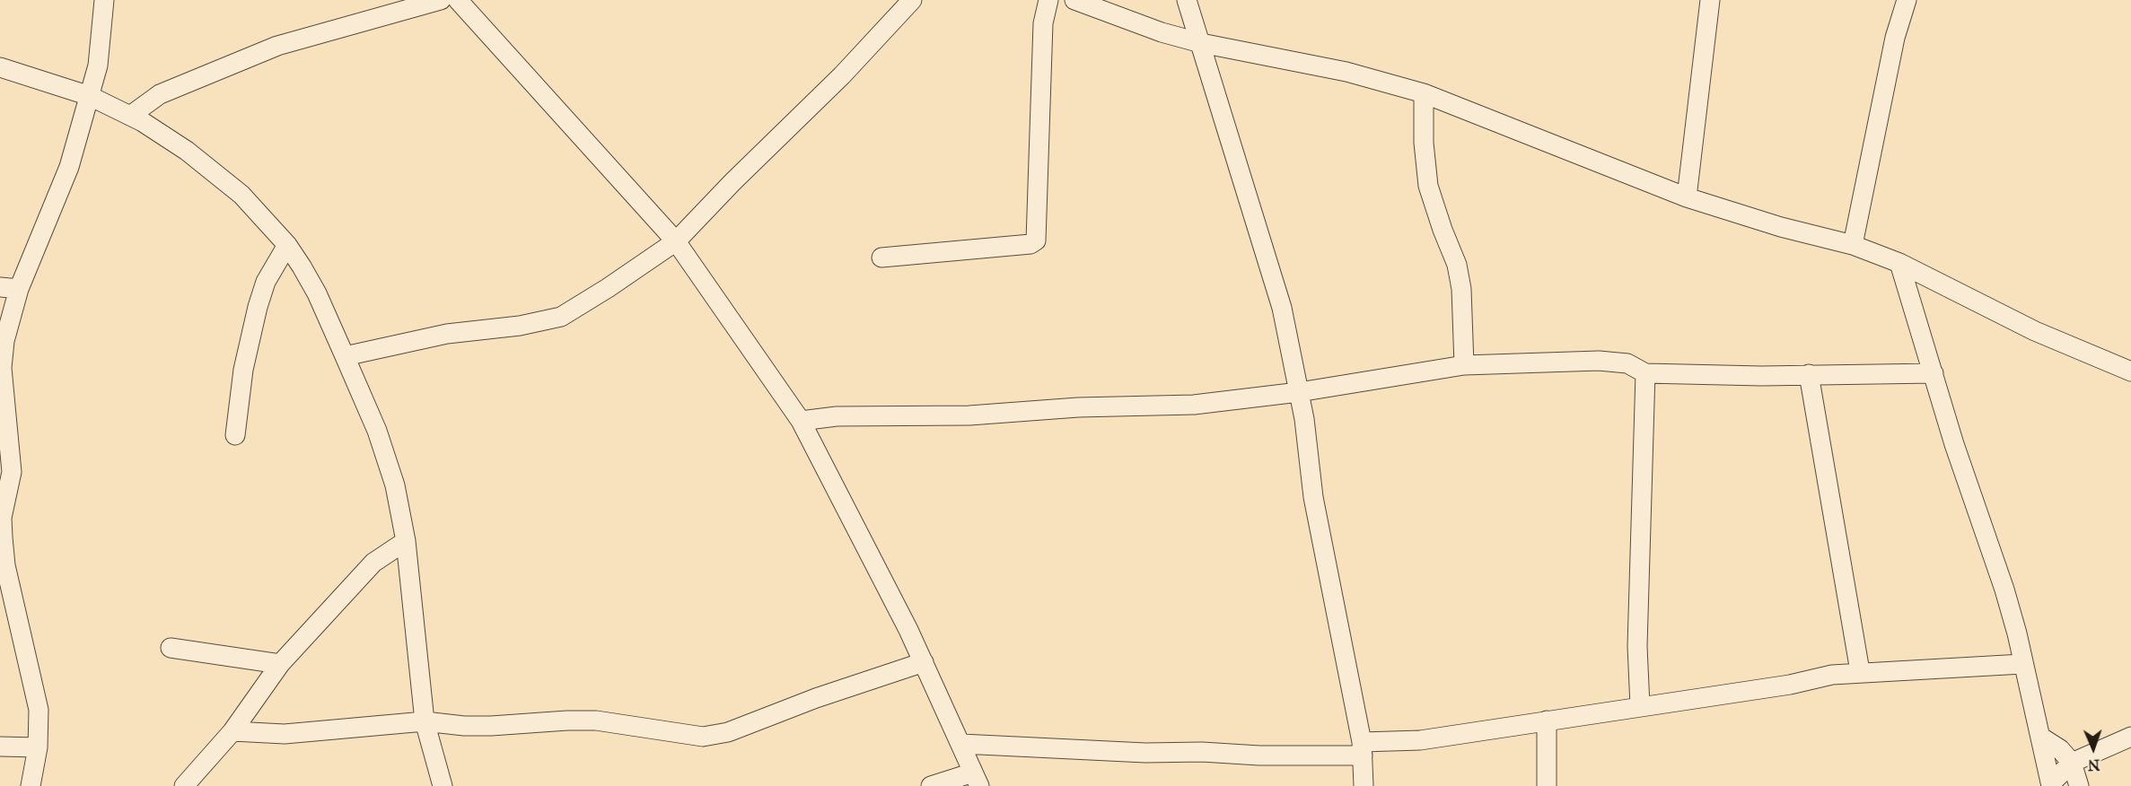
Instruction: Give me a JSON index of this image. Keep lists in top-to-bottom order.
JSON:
{
  "north": "bottom"
}
